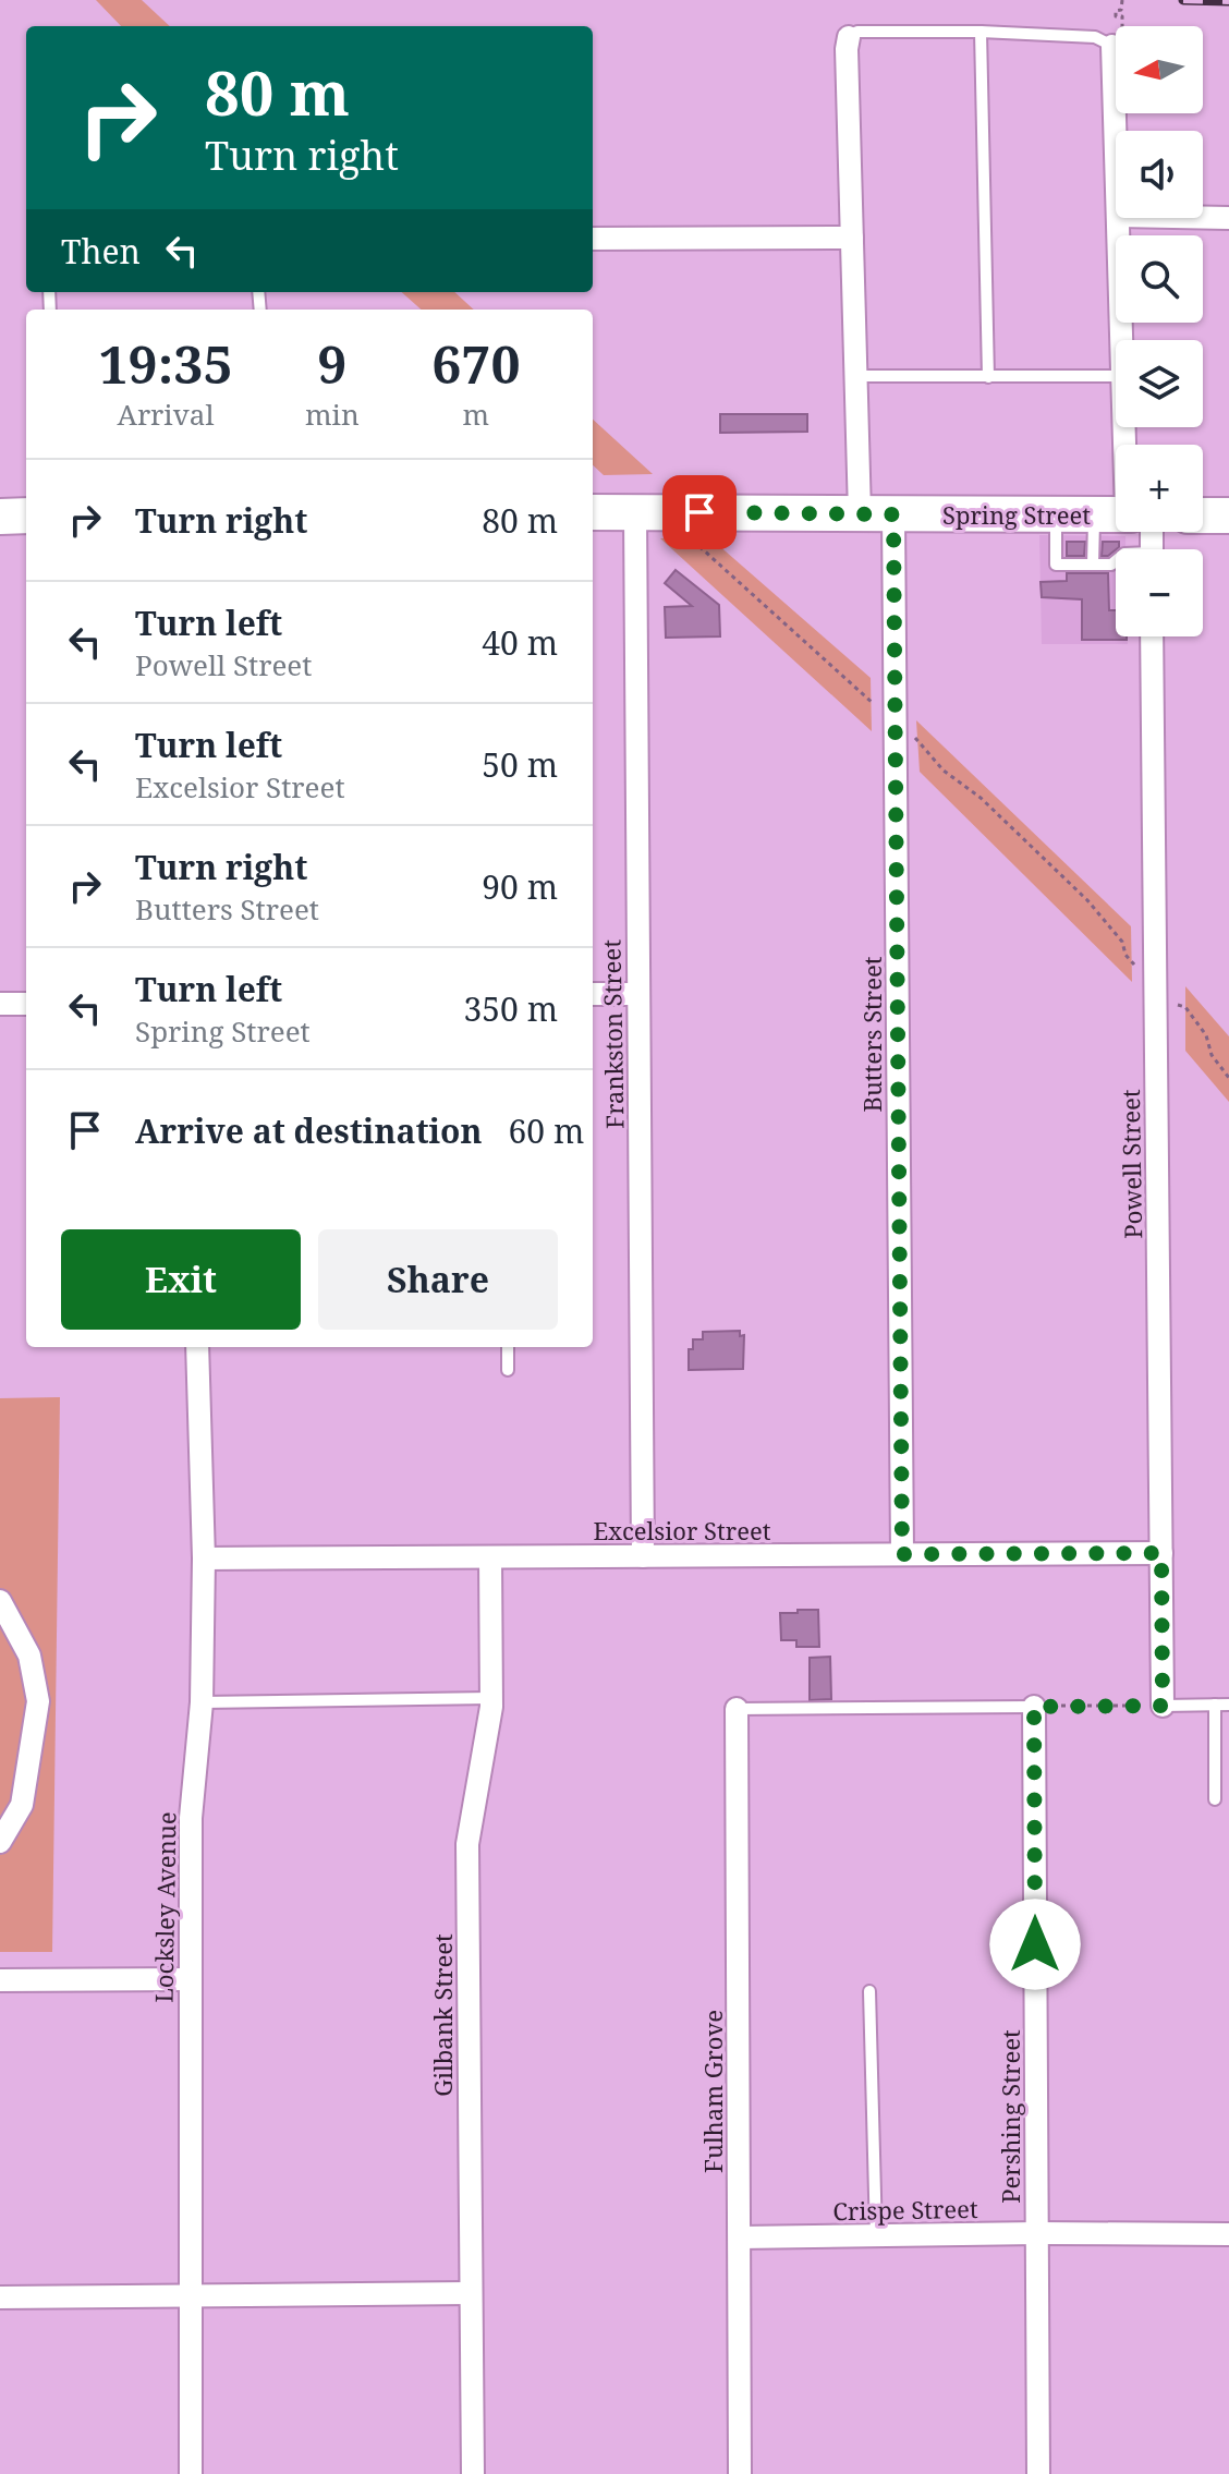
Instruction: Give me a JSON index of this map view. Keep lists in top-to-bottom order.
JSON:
{
  "streets": {
    "main road": ["Spring Street"],
    "street": [
      "Frankston Street",
      "Butters Street",
      "Powell Street",
      "Excelsior Street",
      "Locksley Avenue",
      "Gilbank Street",
      "Fulham Grove",
      "Pershing Street",
      "Crispe Street"
    ]
  },
  "crossings": [
    ["Spring Street", "Frankston Street"],
    ["Spring Street", "Butters Street"],
    ["Frankston Street", "Excelsior Street"],
    ["Butters Street", "Excelsior Street"],
    ["Powell Street", "Excelsior Street"],
    ["Excelsior Street", "Locksley Avenue"],
    ["Excelsior Street", "Gilbank Street"],
    ["Fulham Grove", "Crispe Street"],
    ["Pershing Street", "Crispe Street"]
  ],
  "north": "left",
  "page": {
    "map_buttons": ["+", "−"],
    "turn": ["80 m", "Turn right"],
    "then": "Then",
    "eta": [
      "19:35",
      "Arrival",
      "9",
      "min",
      "670",
      "m"
    ],
    "list": [
      {
        "name": "Turn right",
        "value": "80 m"
      },
      {
        "name": "Turn left",
        "note": "Powell Street",
        "value": "40 m"
      },
      {
        "name": "Turn left",
        "note": "Excelsior Street",
        "value": "50 m"
      },
      {
        "name": "Turn right",
        "note": "Butters Street",
        "value": "90 m"
      },
      {
        "name": "Turn left",
        "note": "Spring Street",
        "value": "350 m"
      },
      {
        "name": "Arrive at destination",
        "value": "60 m"
      }
    ],
    "buttons": ["Exit", "Share"]
  }
}
